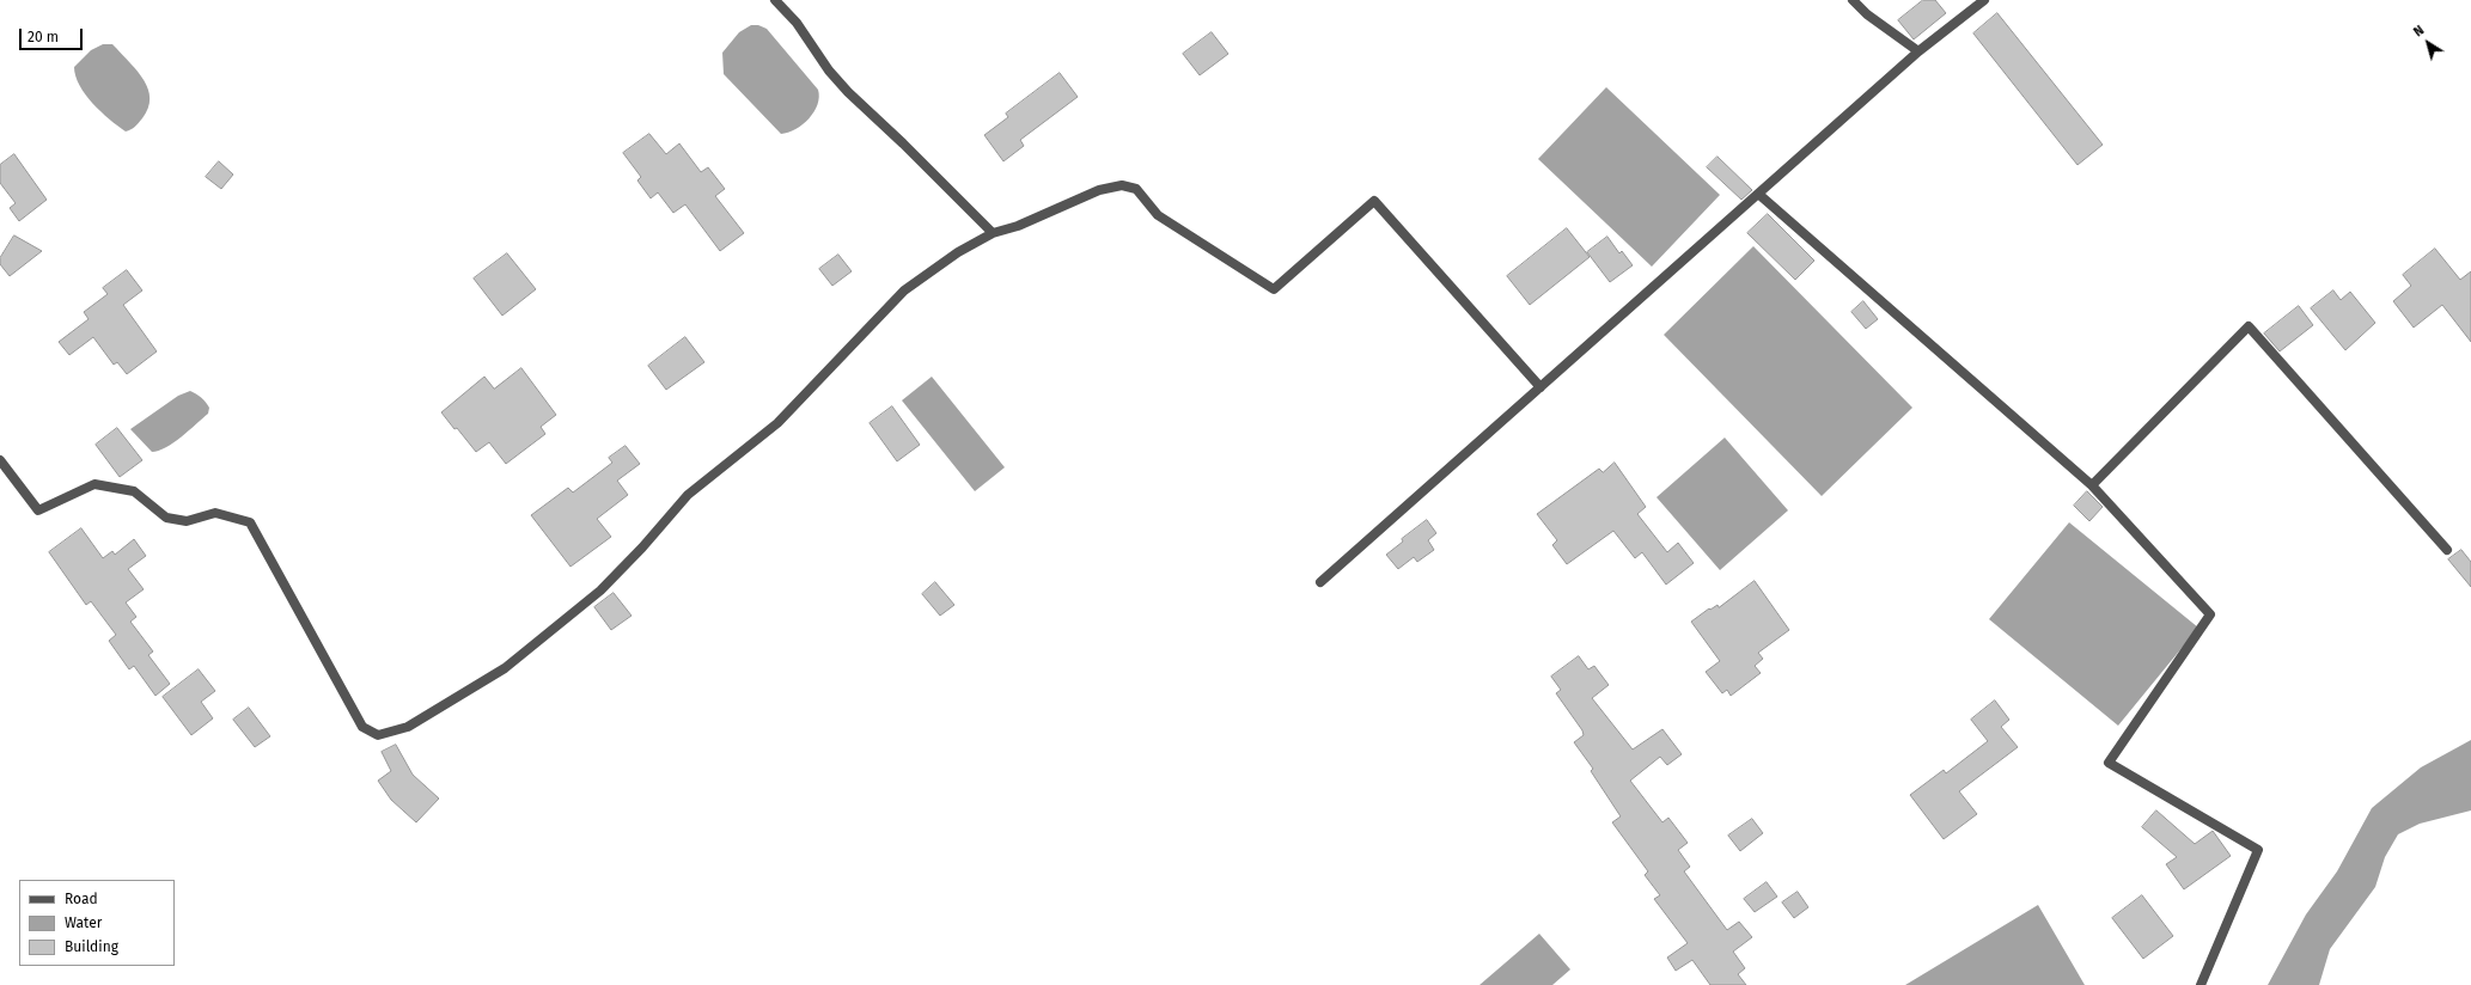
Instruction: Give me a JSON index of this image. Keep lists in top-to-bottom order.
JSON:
{
  "legend": ["Road", "Water", "Building"],
  "scale_bar": "20 m",
  "north": "top left"
}
